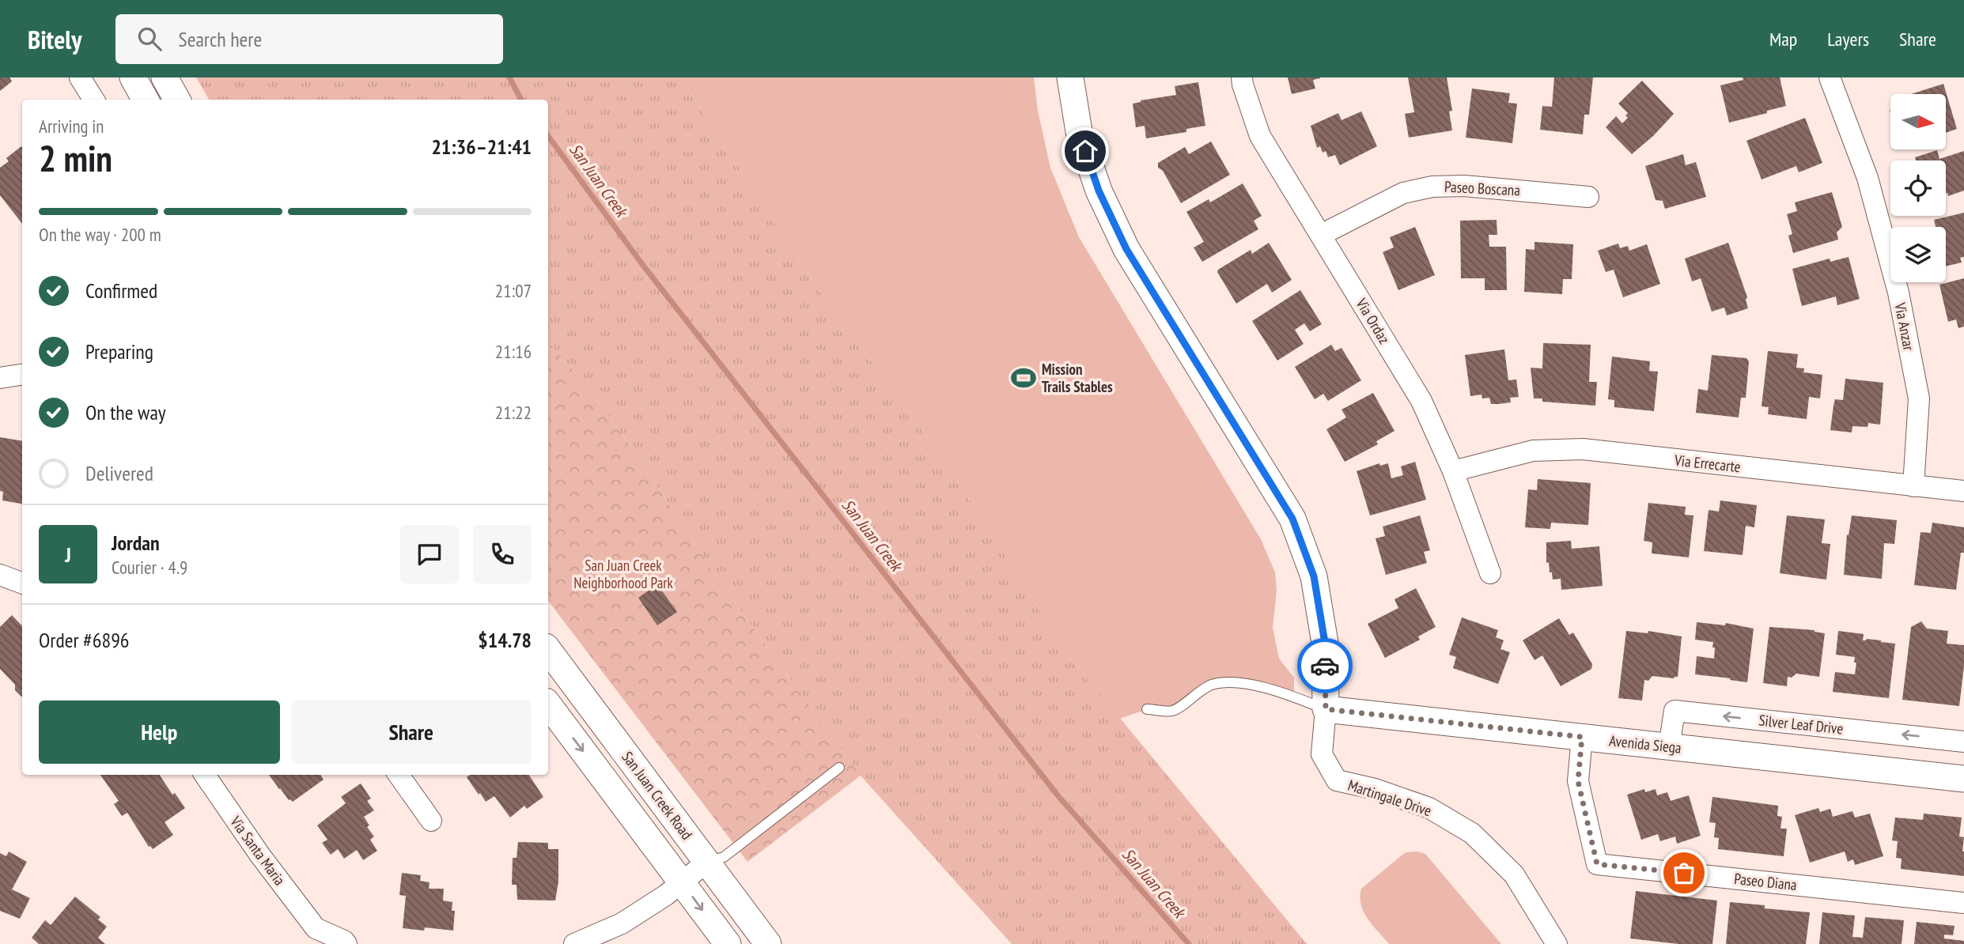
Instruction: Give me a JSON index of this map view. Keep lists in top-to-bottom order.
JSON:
{
  "streets": {
    "street": [
      "Paseo Boscana",
      "Via Ordaz",
      "Via Anzar",
      "Via Errecarte",
      "Silver Leaf Drive",
      "Avenida Siega",
      "San Juan Creek Road",
      "Martingale Drive",
      "Via Santa Maria",
      "Paseo Diana"
    ]
  },
  "crossings": [
    ["Paseo Boscana", "Via Ordaz"],
    ["Via Ordaz", "Via Errecarte"],
    ["Via Anzar", "Via Errecarte"],
    ["Silver Leaf Drive", "Avenida Siega"],
    ["Avenida Siega", "Martingale Drive"],
    ["Avenida Siega", "Paseo Diana"]
  ],
  "one_way": ["Silver Leaf Drive"],
  "water": ["San Juan Creek"],
  "parks": ["San Juan Creek Neighborhood Park"],
  "places": {
    "sports": ["Mission Trails Stables"]
  },
  "north": "right",
  "page": {
    "header": "Bitely",
    "search": "Search here",
    "nav": ["Map", "Layers", "Share"],
    "heading": ["2 min", "Arriving in", "21:36–21:41"],
    "panel": [
      "Jordan",
      "Courier · 4.9",
      "Order #6896",
      "$14.78"
    ],
    "bar": "On the way · 200 m",
    "list": [
      ["Confirmed", "21:07"],
      ["Preparing", "21:16"],
      ["On the way", "21:22"],
      "Delivered"
    ],
    "round": "J",
    "buttons": ["Help", "Share"]
  }
}
